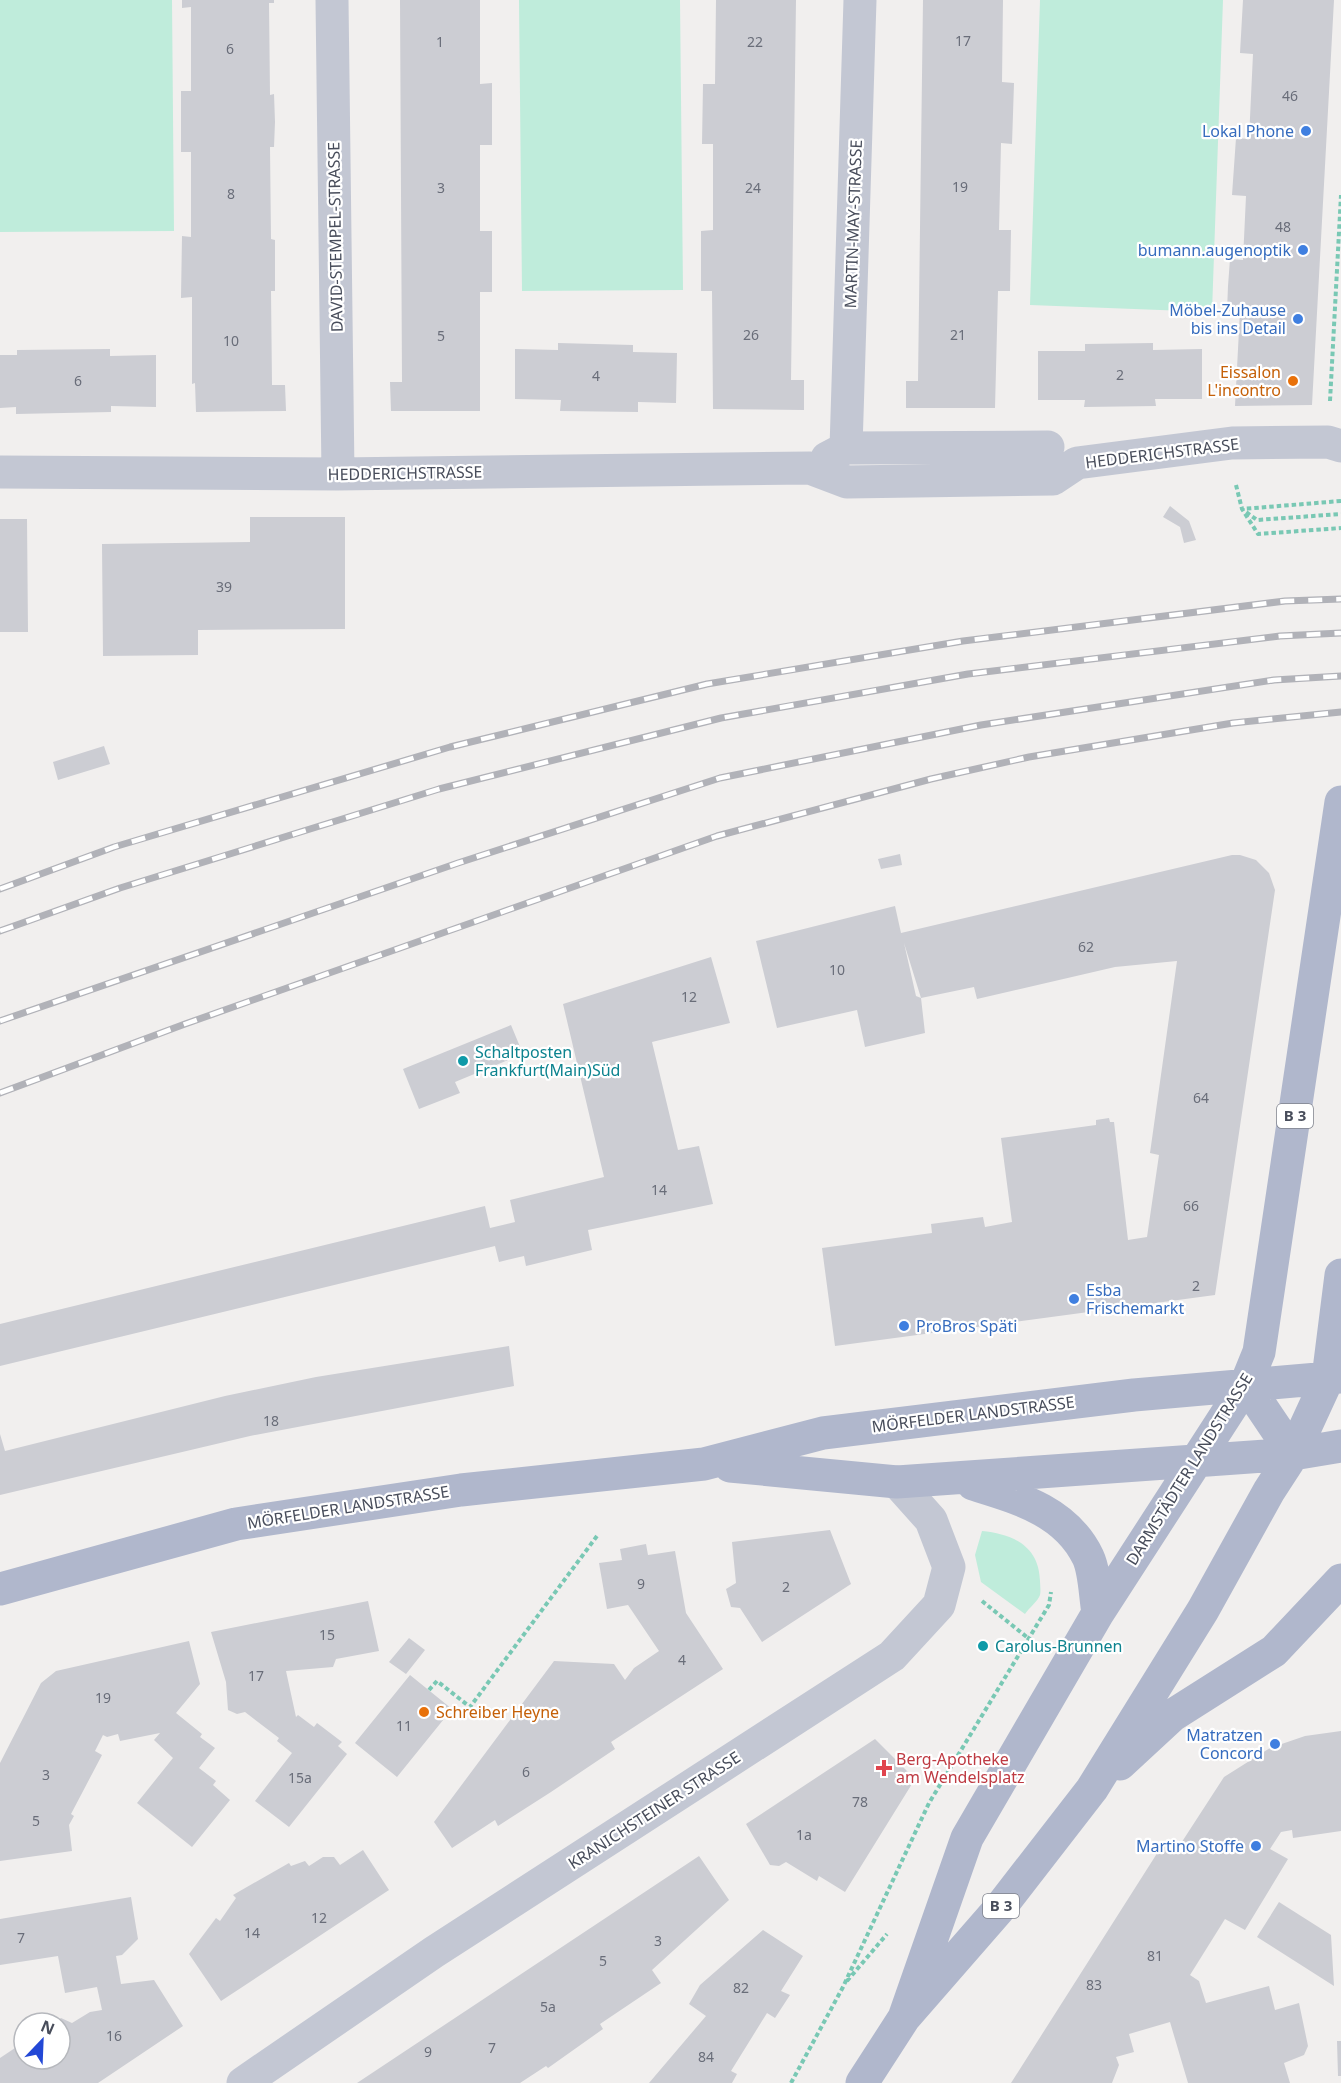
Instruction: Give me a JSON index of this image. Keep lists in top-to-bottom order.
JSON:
{
  "streets": {
    "main road": ["B 3", "MÖRFELDER LANDSTRASSE", "DARMSTÄDTER LANDSTRASSE"],
    "street": [
      "MARTIN-MAY-STRASSE",
      "DAVID-STEMPEL-STRASSE",
      "HEDDERICHSTRASSE",
      "KRANICHSTEINER STRASSE"
    ]
  },
  "crossings": [
    ["MARTIN-MAY-STRASSE", "HEDDERICHSTRASSE"],
    ["DAVID-STEMPEL-STRASSE", "HEDDERICHSTRASSE"],
    ["MÖRFELDER LANDSTRASSE", "DARMSTÄDTER LANDSTRASSE"],
    ["MÖRFELDER LANDSTRASSE", "KRANICHSTEINER STRASSE"]
  ],
  "places": {
    "other": [
      "Lokal Phone",
      "bumann.augenoptik",
      "Möbel-Zuhause bis ins Detail",
      "Eissalon L'incontro",
      "Schaltposten Frankfurt(Main)Süd",
      "Esba Frischemarkt",
      "ProBros Späti",
      "Carolus-Brunnen",
      "Schreiber Heyne",
      "Matratzen Concord",
      "Martino Stoffe"
    ],
    "health": ["Berg-Apotheke am Wendelsplatz"]
  },
  "house_numbers": [
    "17",
    "1",
    "22",
    "6",
    "46",
    "19",
    "3",
    "24",
    "8",
    "48",
    "26",
    "21",
    "5",
    "10",
    "2",
    "4",
    "6",
    "39",
    "62",
    "10",
    "12",
    "64",
    "14",
    "66",
    "2",
    "18",
    "9",
    "2",
    "15",
    "4",
    "17",
    "19",
    "11",
    "6",
    "3",
    "15a",
    "78",
    "5",
    "1a",
    "12",
    "14",
    "7",
    "3",
    "81",
    "5",
    "83",
    "82",
    "5a",
    "16",
    "7",
    "9",
    "84"
  ],
  "north": "top right"
}
